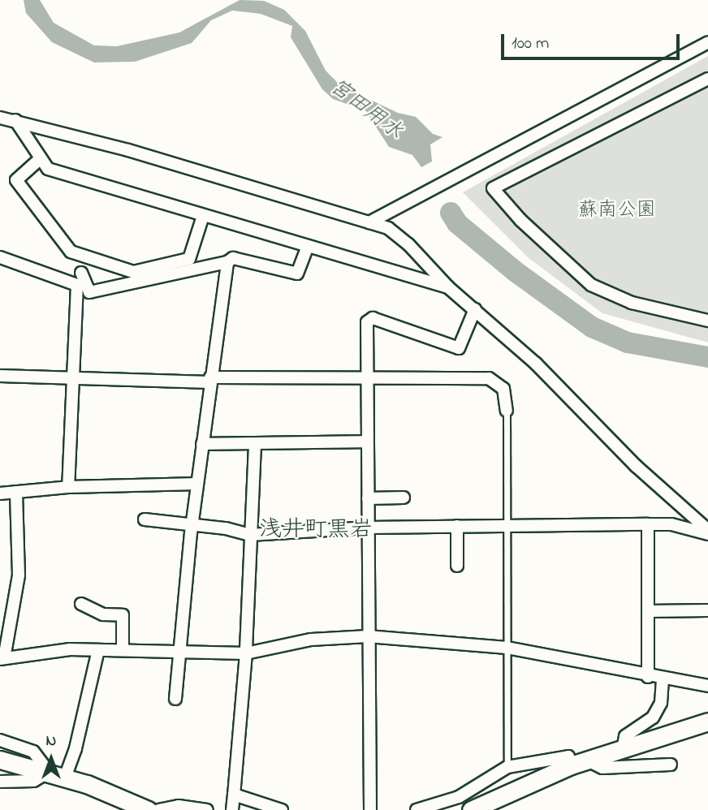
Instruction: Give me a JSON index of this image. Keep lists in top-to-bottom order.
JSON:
{
  "districts": ["浅井町黒岩"],
  "water": ["宮田用水"],
  "parks": ["蘇南公園"],
  "scale_bar": "100 m",
  "north": "top"
}
